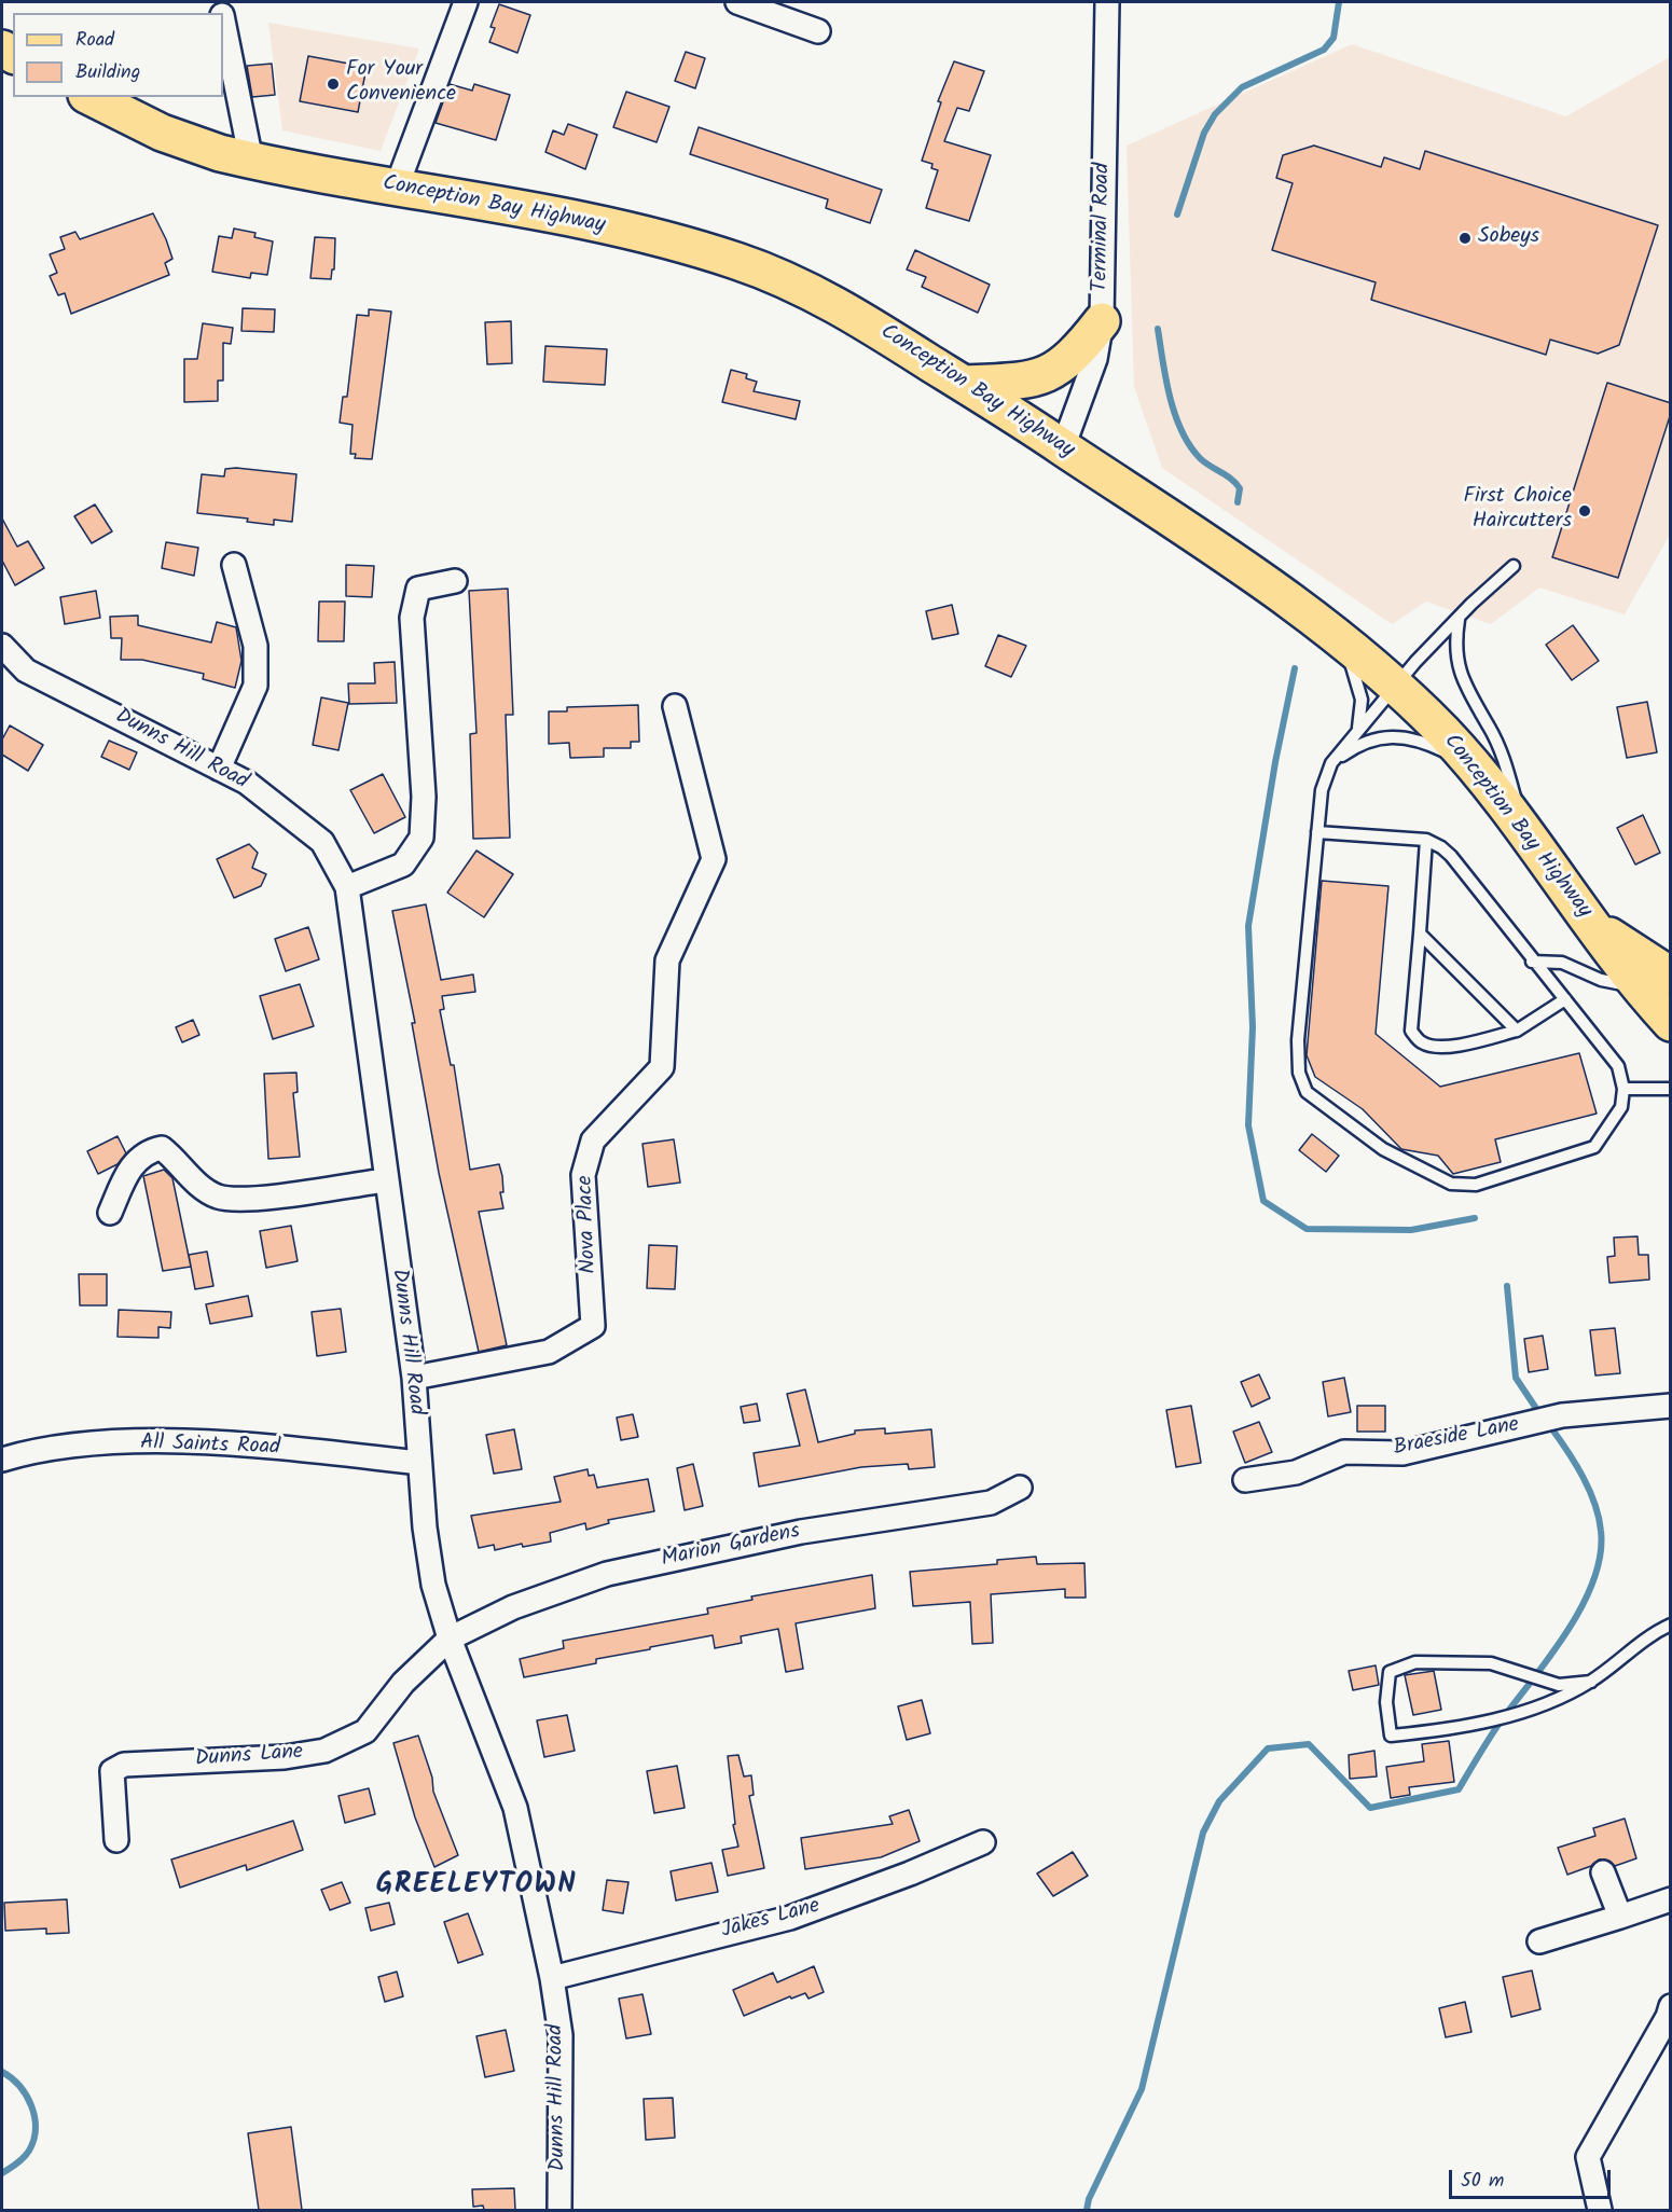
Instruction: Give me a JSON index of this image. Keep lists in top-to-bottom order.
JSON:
{
  "streets": {
    "main road": ["Conception Bay Highway"],
    "street": [
      "Terminal Road",
      "Dunns Hill Road",
      "Nova Place",
      "Braeside Lane",
      "All Saints Road",
      "Marion Gardens",
      "Dunns Lane",
      "Jakes Lane"
    ]
  },
  "crossings": [
    ["Conception Bay Highway", "Terminal Road"],
    ["Dunns Hill Road", "Nova Place"],
    ["Dunns Hill Road", "All Saints Road"],
    ["Dunns Hill Road", "Marion Gardens"],
    ["Dunns Hill Road", "Dunns Lane"],
    ["Dunns Hill Road", "Jakes Lane"],
    ["Marion Gardens", "Dunns Lane"]
  ],
  "districts": ["GREELEYTOWN"],
  "places": ["For Your Convenience", "Sobeys", "First Choice Haircutters"],
  "legend": ["Road", "Building"],
  "scale_bar": "50 m"
}
